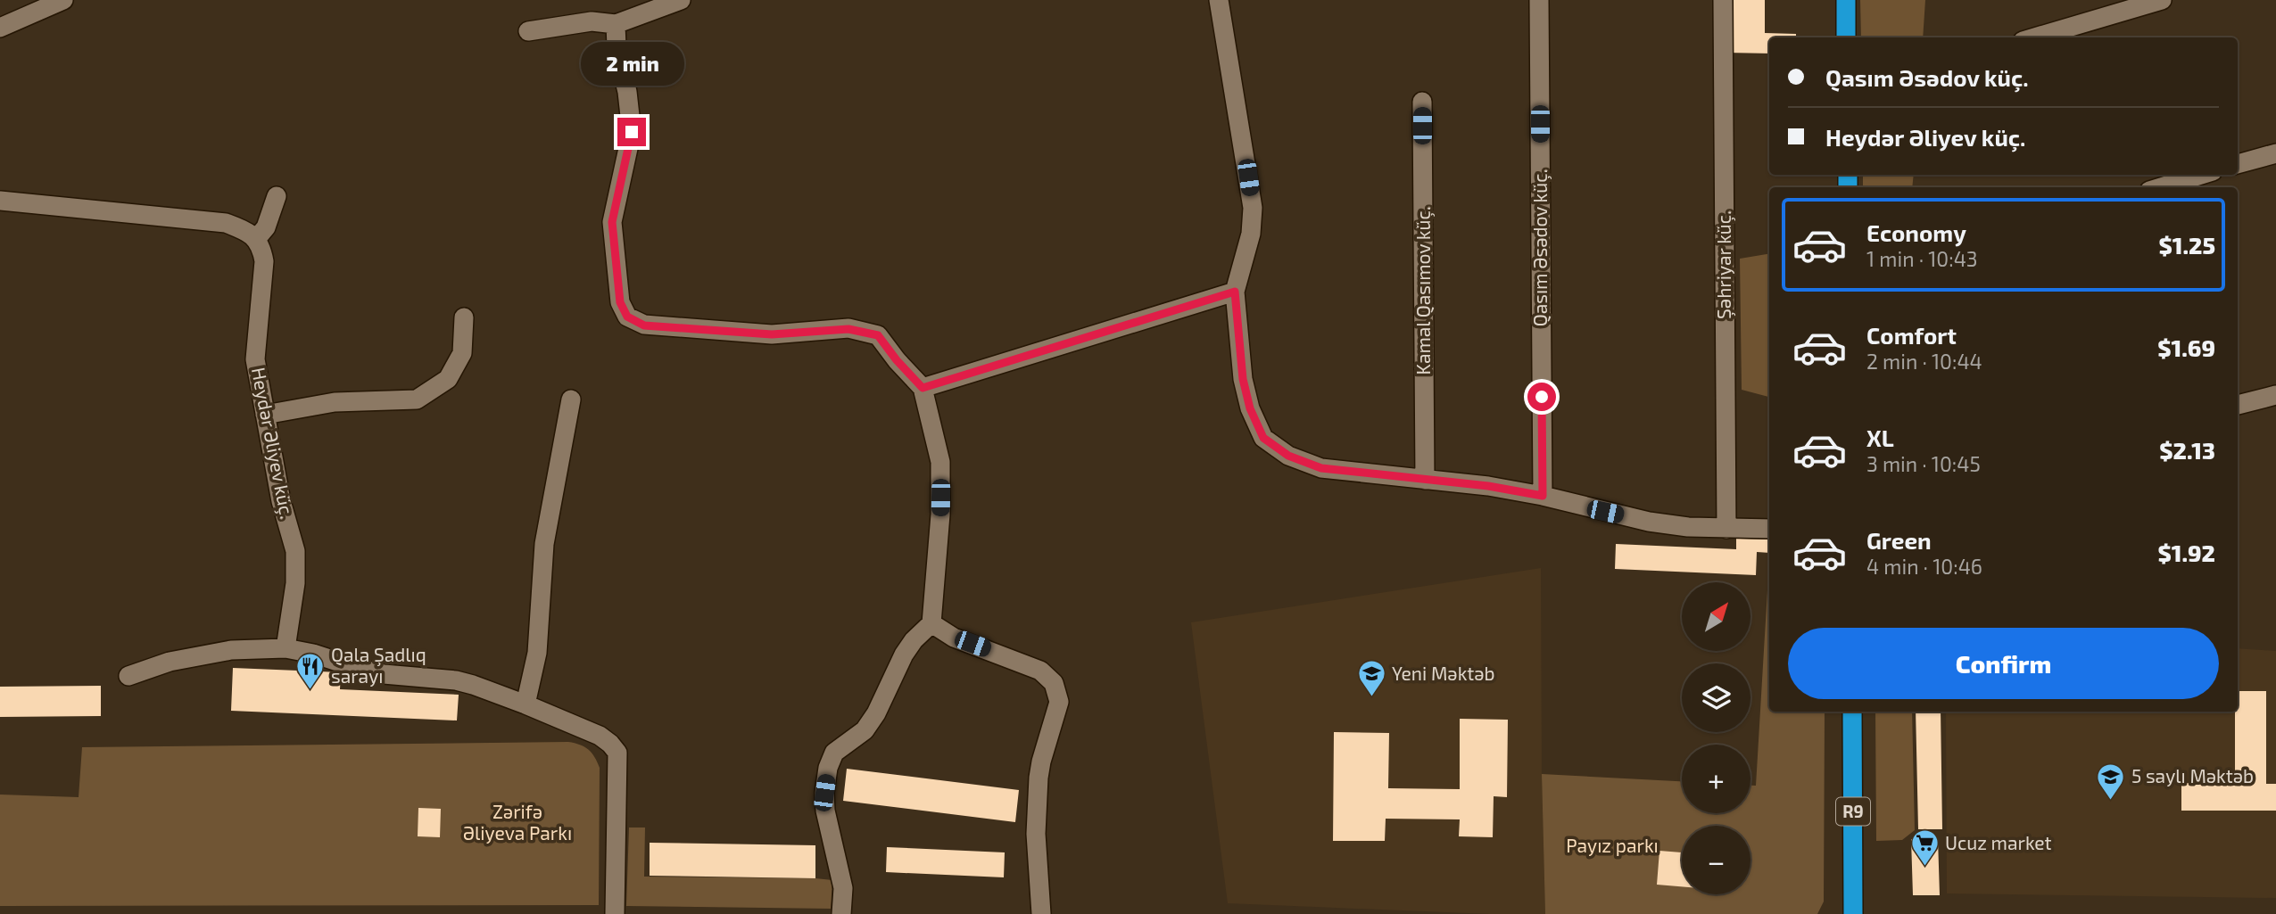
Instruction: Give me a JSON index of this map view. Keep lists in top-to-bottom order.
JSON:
{
  "streets": {
    "highway": ["R9"],
    "street": [
      "Qasım Əsədov küç.",
      "Şəhriyar küç.",
      "Kamal Qasımov küç.",
      "Heydər Əliyev küç."
    ]
  },
  "parks": ["Zərifə Əliyeva Parkı", "Payız parkı"],
  "places": {
    "restaurant": ["Qala Şadlıq sarayı"],
    "school or university": ["Yeni Məktəb", "5 saylı Məktəb"],
    "supermarket": ["Ucuz market"]
  },
  "north": "top right",
  "page": {
    "banner": ["Qasım Əsədov küç.", "Heydər Əliyev küç."],
    "bubble": "2 min",
    "list": [
      {
        "name": "Economy",
        "note": "1 min · 10:43",
        "value": "$1.25"
      },
      {
        "name": "Comfort",
        "note": "2 min · 10:44",
        "value": "$1.69"
      },
      {
        "name": "XL",
        "note": "3 min · 10:45",
        "value": "$2.13"
      },
      {
        "name": "Green",
        "note": "4 min · 10:46",
        "value": "$1.92"
      }
    ],
    "map_buttons": ["+", "−"],
    "buttons": "Confirm"
  }
}
